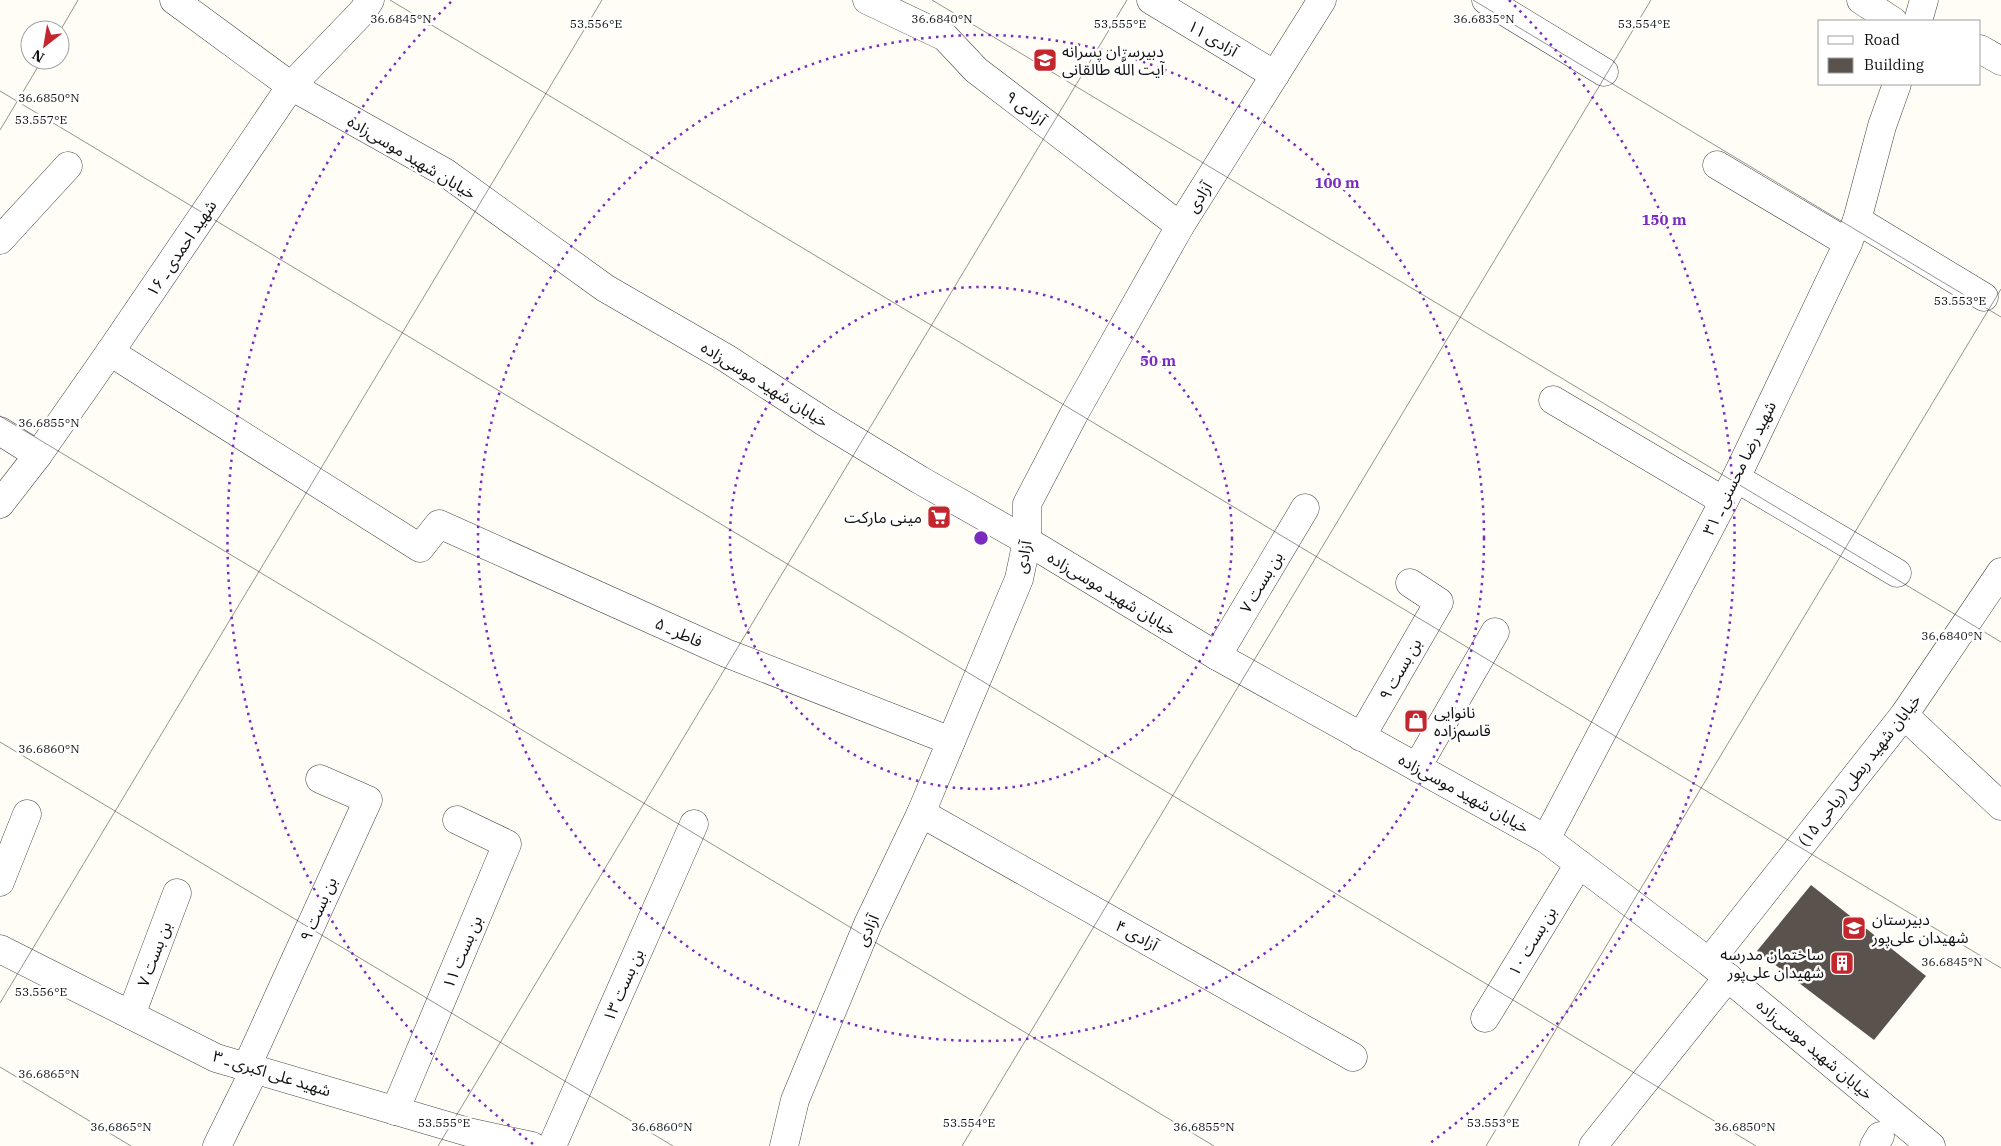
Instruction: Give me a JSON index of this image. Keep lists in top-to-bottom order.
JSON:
{
  "streets": {
    "street": [
      "آزادی ۱۱",
      "آزادی ۹",
      "خیابان شهید موسی‌زاده",
      "آزادی",
      "شهید احمدی ـ ۱۶",
      "شهید رضا محسنی ـ ۳۱",
      "بن بست ۷",
      "فاطر ـ ۵",
      "بن بست ۹",
      "خیابان شهید ربطی (ریاحی ۱۵)",
      "آزادی ۴",
      "بن بست ۱۰",
      "بن بست ۱۱",
      "بن بست ۱۳",
      "شهید علی اکبری ـ ۳"
    ]
  },
  "crossings": [
    ["آزادی ۱۱", "آزادی"],
    ["آزادی ۹", "آزادی"],
    ["خیابان شهید موسی‌زاده", "آزادی"],
    ["خیابان شهید موسی‌زاده", "شهید احمدی ـ ۱۶"],
    ["خیابان شهید موسی‌زاده", "شهید رضا محسنی ـ ۳۱"],
    ["خیابان شهید موسی‌زاده", "بن بست ۷"],
    ["خیابان شهید موسی‌زاده", "بن بست ۹"],
    ["خیابان شهید موسی‌زاده", "خیابان شهید ربطی (ریاحی ۱۵)"],
    ["خیابان شهید موسی‌زاده", "بن بست ۱۰"],
    ["آزادی", "فاطر ـ ۵"],
    ["آزادی", "آزادی ۴"],
    ["شهید احمدی ـ ۱۶", "فاطر ـ ۵"],
    ["بن بست ۷", "شهید علی اکبری ـ ۳"],
    ["بن بست ۹", "شهید علی اکبری ـ ۳"],
    ["بن بست ۱۱", "شهید علی اکبری ـ ۳"]
  ],
  "places": {
    "school or university": ["دبیرستان پسرانه آیت اللَّه طالقانی", "دبیرستان شهیدان علی‌پور"],
    "supermarket": ["مینی مارکت"],
    "shop": ["نانوایی قاسم‌زاده"],
    "building": ["ساختمان مدرسه شهیدان علی‌پور"]
  },
  "legend": ["Road", "Building"],
  "north": "bottom left",
  "coordinates": [
    "36.6845°N",
    "36.6840°N",
    "36.6835°N",
    "53.556°E",
    "53.555°E",
    "53.554°E",
    "36.6850°N",
    "53.557°E",
    "53.553°E",
    "36.6855°N",
    "36.6860°N",
    "36.6865°N"
  ],
  "rings": ["100 m", "150 m", "50 m"]
}
